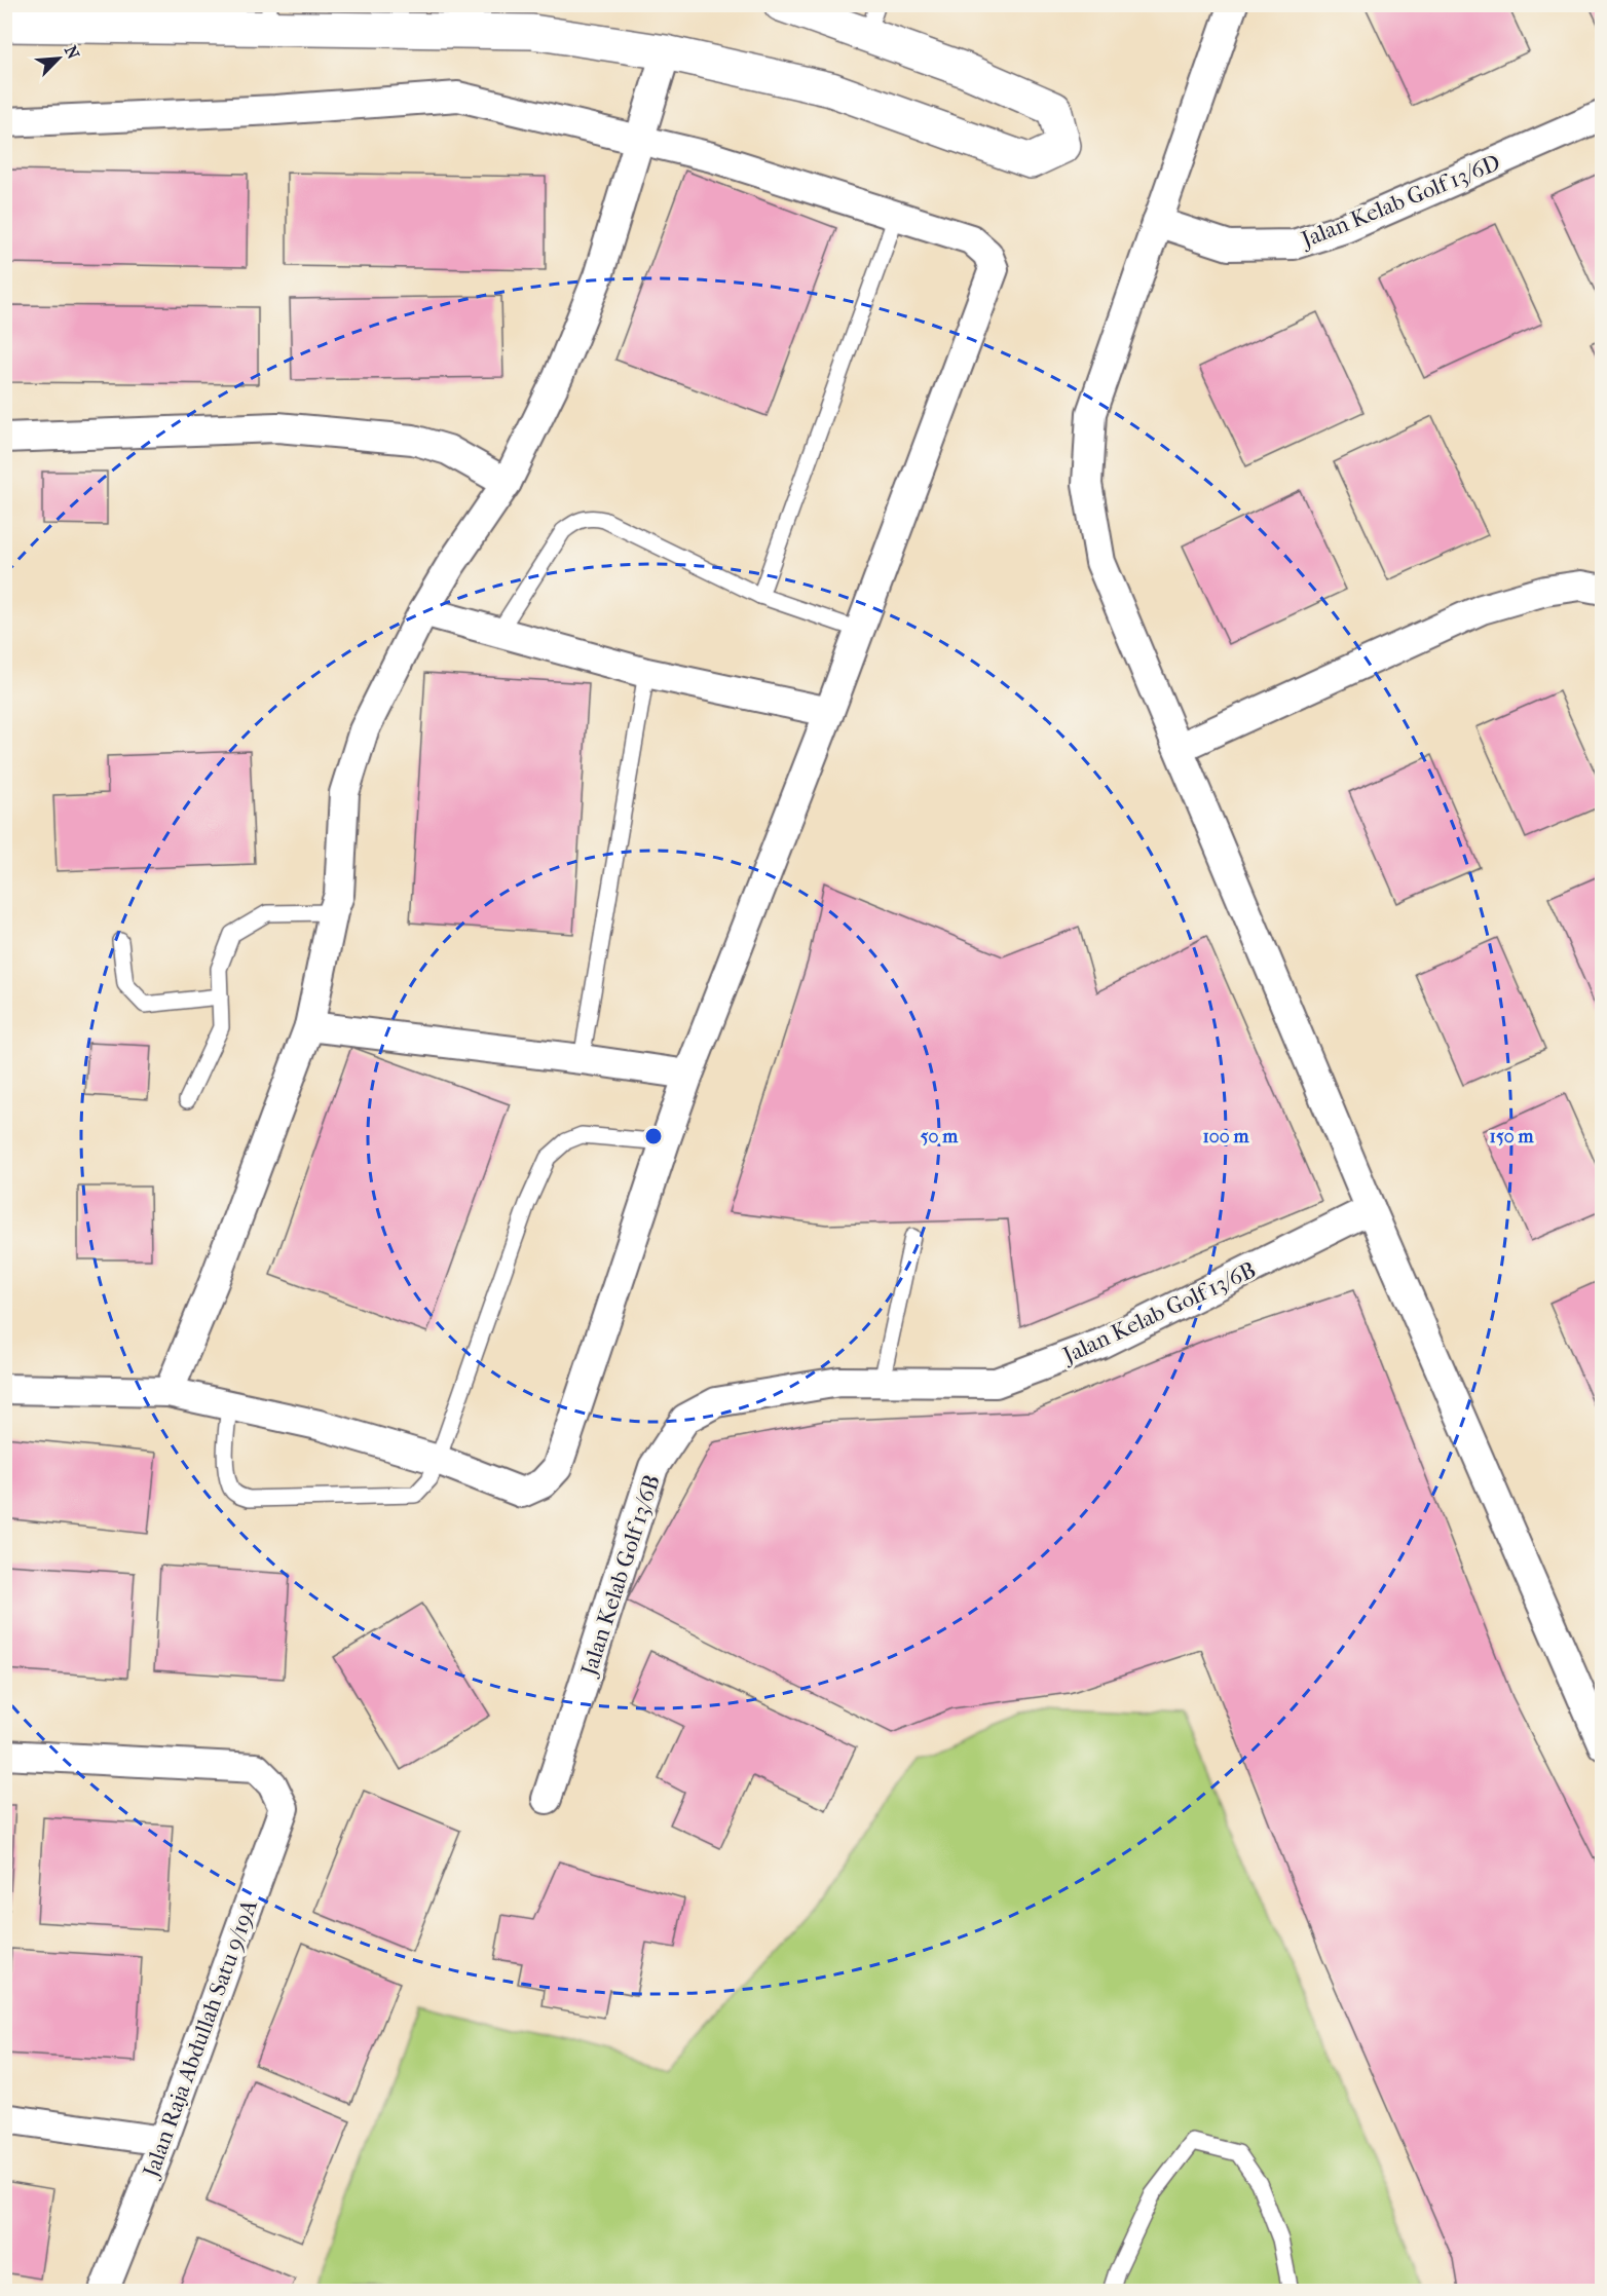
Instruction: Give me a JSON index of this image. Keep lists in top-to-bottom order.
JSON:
{
  "streets": {
    "street": ["Jalan Kelab Golf 13/6D", "Jalan Kelab Golf 13/6B", "Jalan Raja Abdullah Satu 9/19A"]
  },
  "north": "top right",
  "rings": ["50 m", "100 m", "150 m"]
}
